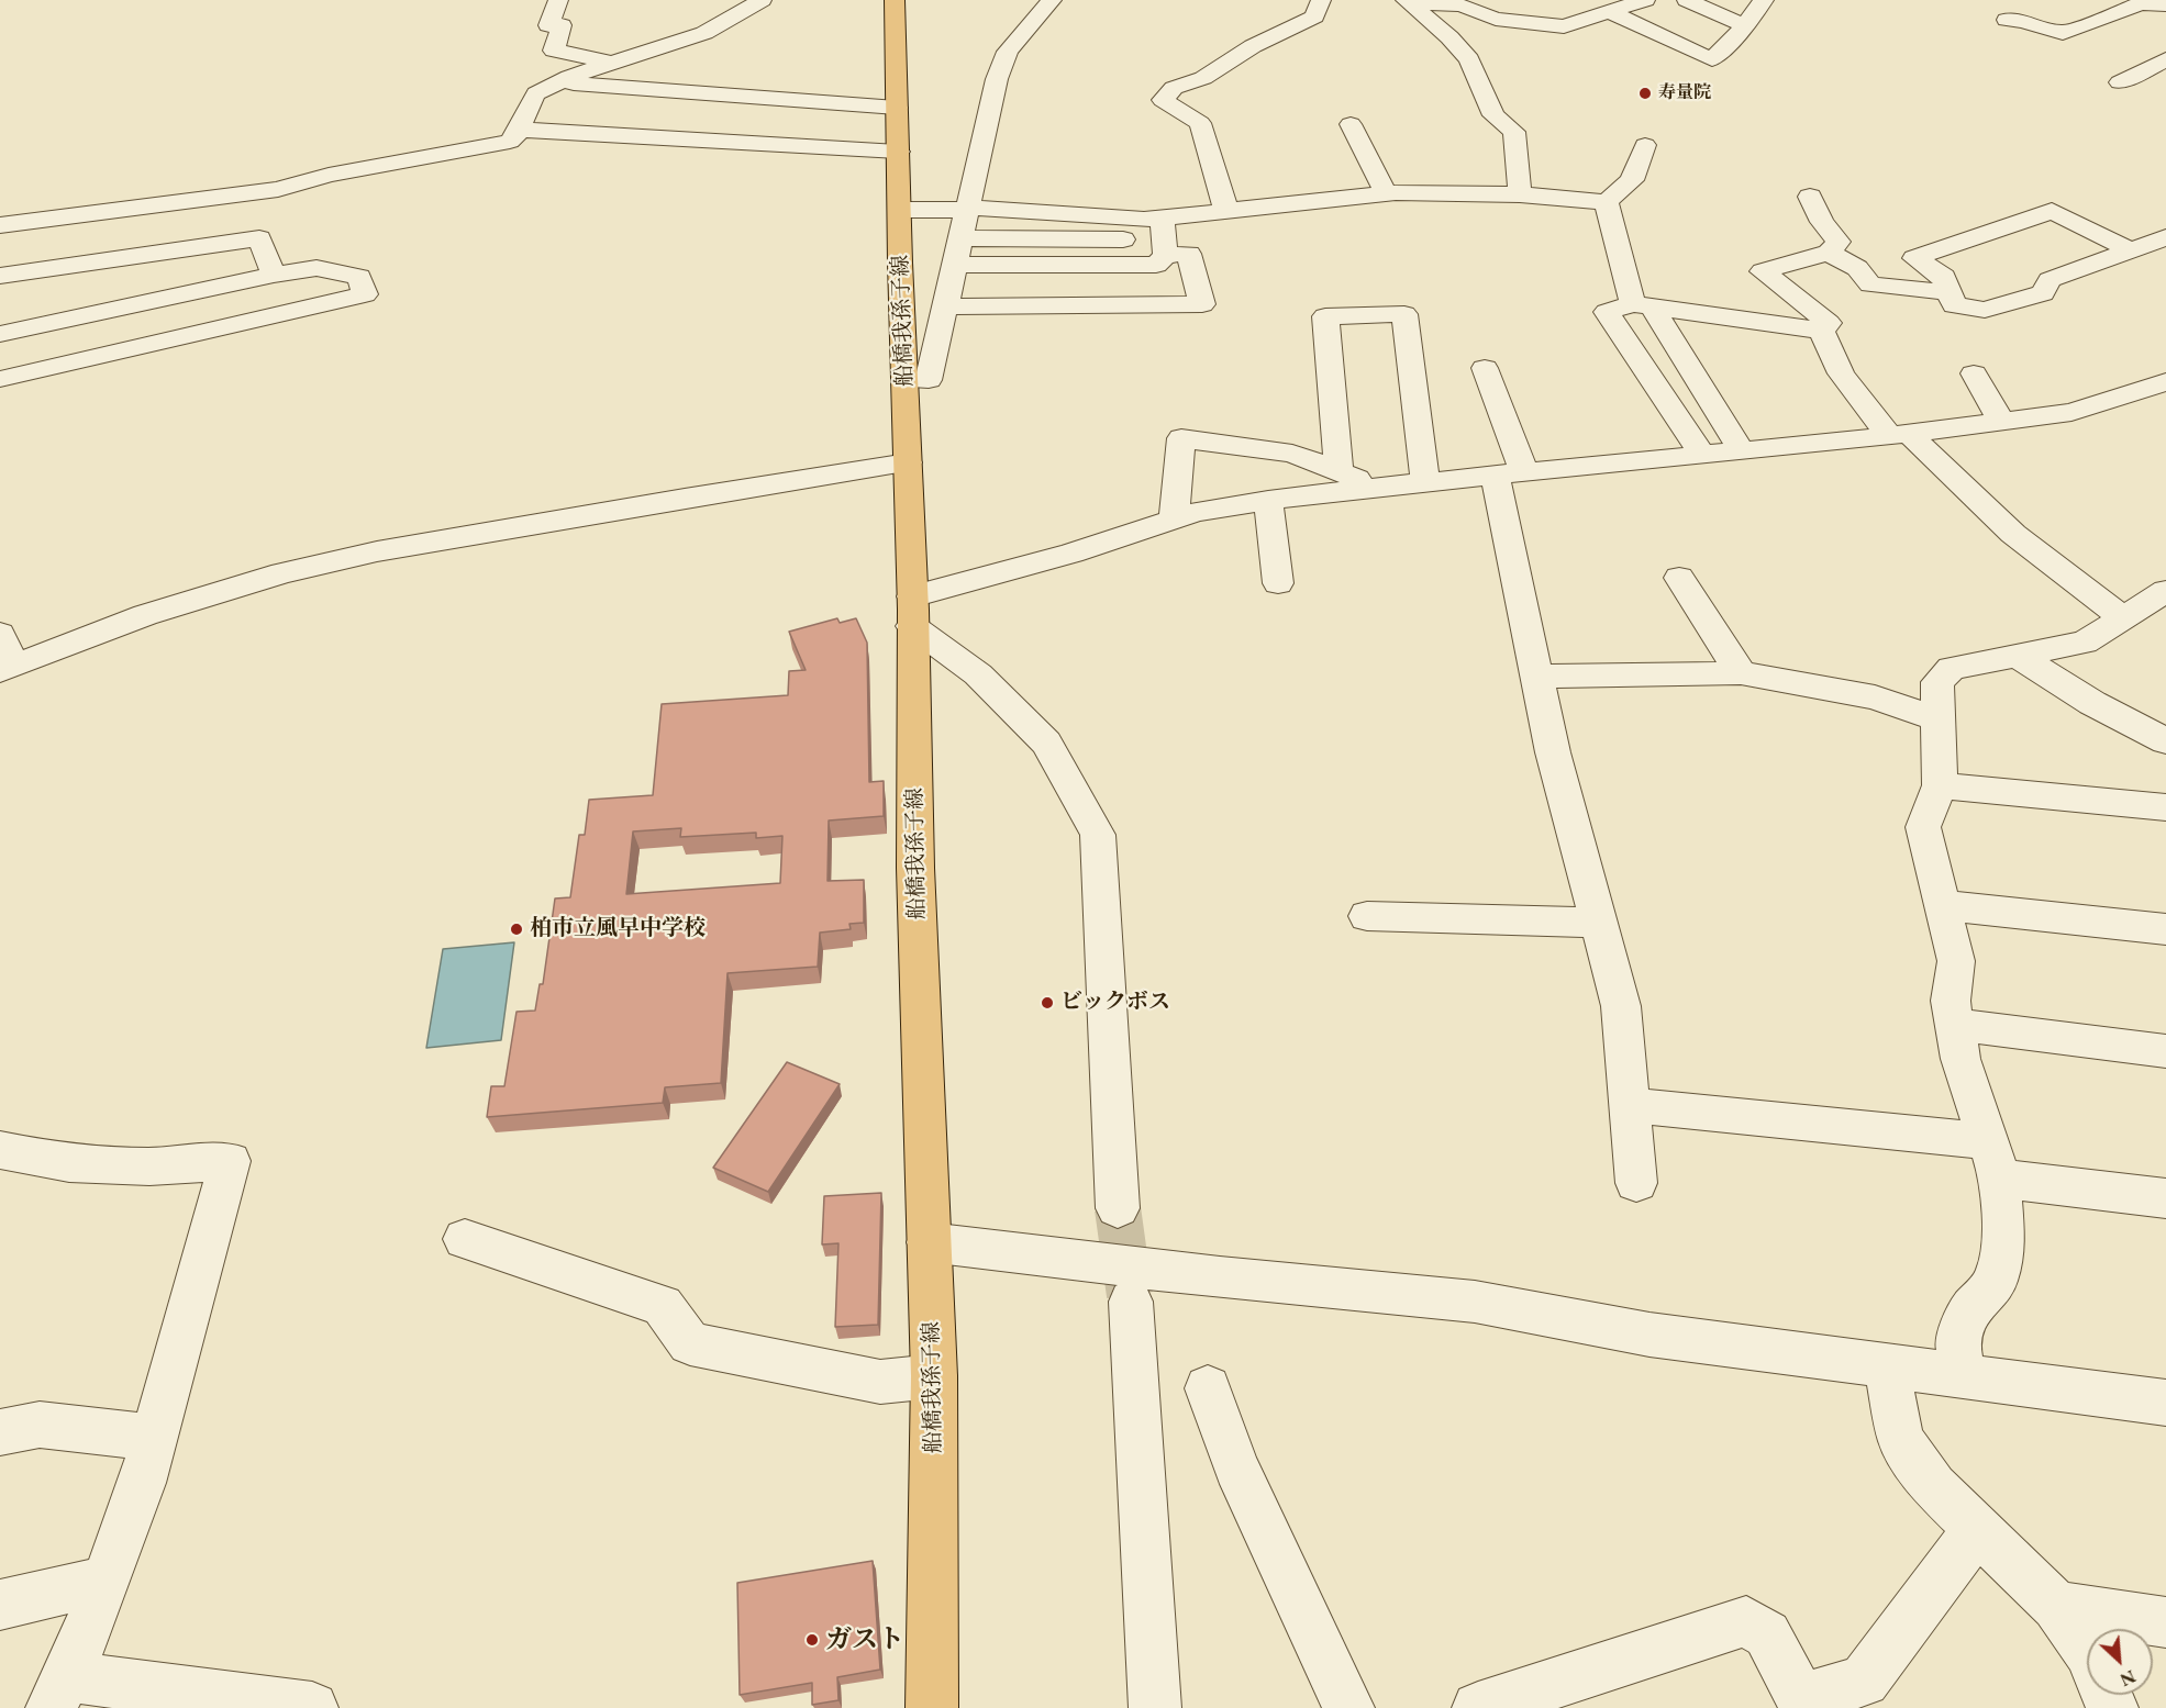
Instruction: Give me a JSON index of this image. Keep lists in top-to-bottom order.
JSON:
{
  "streets": {
    "main road": ["船橋我孫子線"]
  },
  "places": [
    "寿量院",
    "柏市立風早中学校",
    "ビックボス",
    "ガスト"
  ],
  "north": "bottom right"
}
